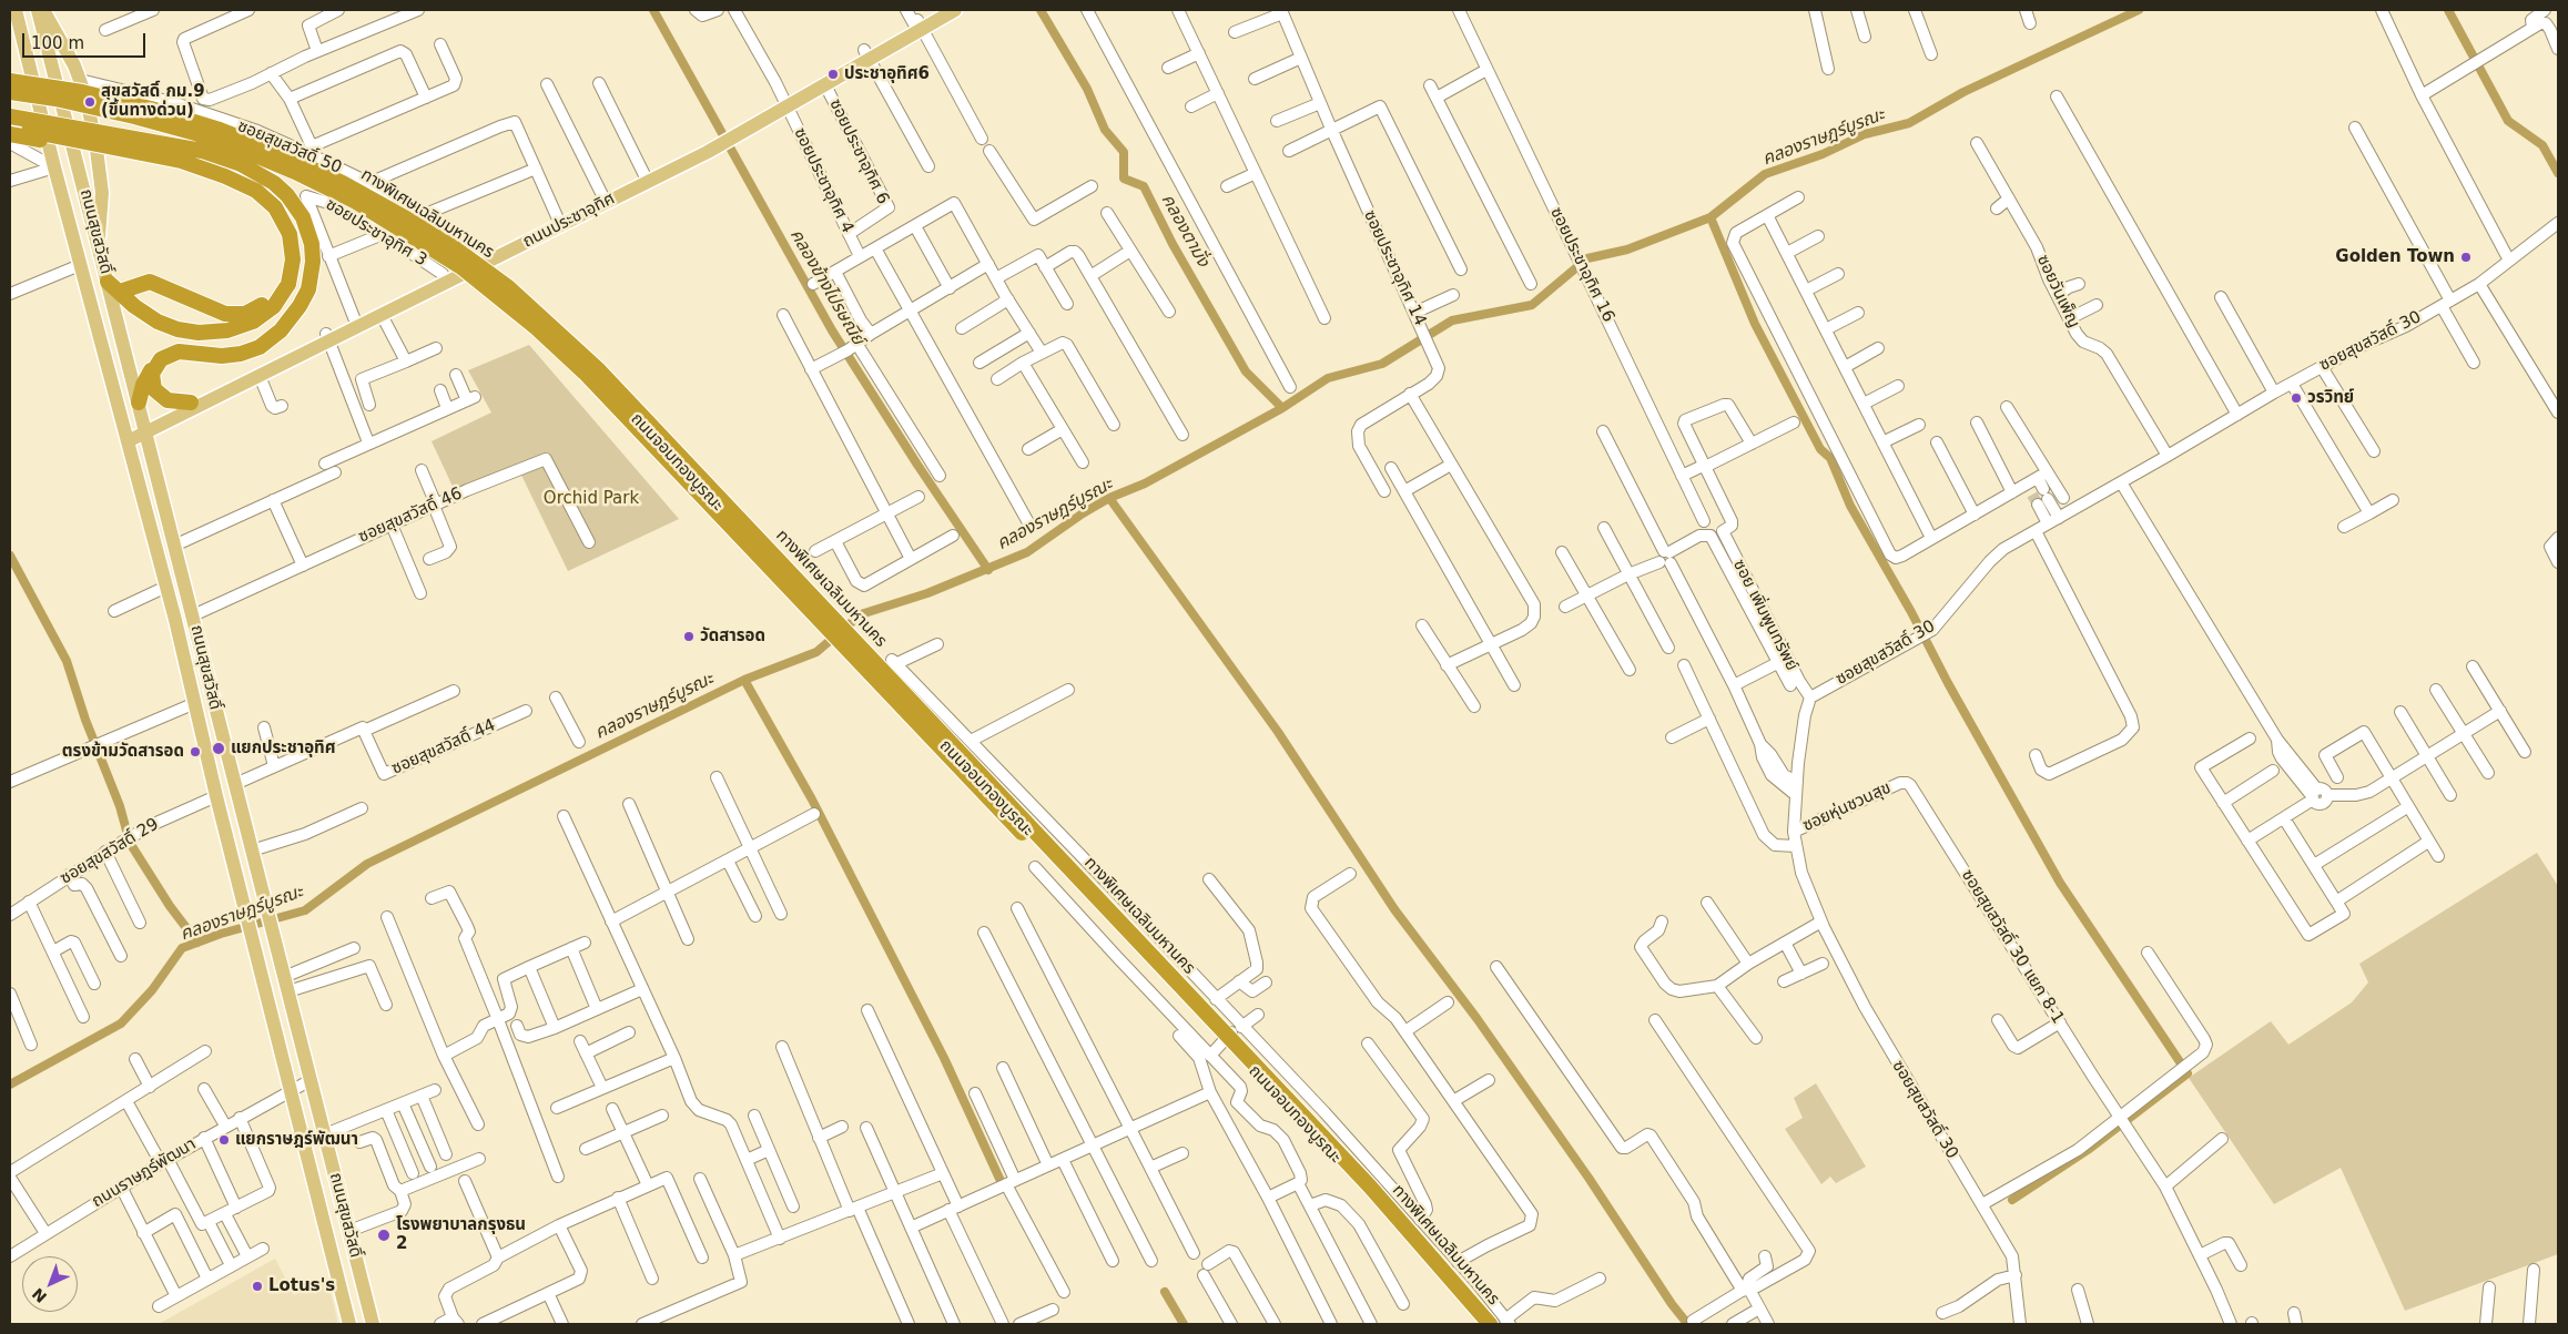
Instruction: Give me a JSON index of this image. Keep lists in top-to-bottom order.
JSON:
{
  "streets": {
    "highway": ["ทางพิเศษเฉลิมมหานคร"],
    "main road": ["ถนนประชาอุทิศ", "ถนนสุขสวัสดิ์"],
    "street": [
      "ซอยสุขสวัสดิ์ 50",
      "ซอยประชาอุทิศ 6",
      "ซอยประชาอุทิศ 4",
      "ซอยประชาอุทิศ 3",
      "ซอยประชาอุทิศ 16",
      "ซอยประชาอุทิศ 14",
      "ซอยวันเพ็ญ",
      "ซอยสุขสวัสดิ์ 30",
      "ถนนจอมทองบูรณะ",
      "ซอยสุขสวัสดิ์ 46",
      "ซอย เพิ่มพูนทรัพย์",
      "ซอยสุขสวัสดิ์ 44",
      "ซอยหุ่นชวนสุข",
      "ซอยสุขสวัสดิ์ 29",
      "ซอยสุขสวัสดิ์ 30 แยก 8-1",
      "ถนนราษฎร์พัฒนา"
    ]
  },
  "crossings": [
    ["ซอยสุขสวัสดิ์ 50", "ถนนประชาอุทิศ"],
    ["ซอยประชาอุทิศ 6", "ซอยประชาอุทิศ 4"],
    ["ซอยประชาอุทิศ 6", "ถนนประชาอุทิศ"],
    ["ซอยประชาอุทิศ 4", "ถนนประชาอุทิศ"],
    ["ถนนประชาอุทิศ", "ถนนสุขสวัสดิ์"],
    ["ถนนประชาอุทิศ", "ซอยประชาอุทิศ 3"],
    ["ถนนประชาอุทิศ", "ถนนจอมทองบูรณะ"],
    ["ถนนสุขสวัสดิ์", "ซอยสุขสวัสดิ์ 46"],
    ["ถนนสุขสวัสดิ์", "ซอยสุขสวัสดิ์ 29"],
    ["ถนนสุขสวัสดิ์", "ถนนราษฎร์พัฒนา"],
    ["ซอยวันเพ็ญ", "ซอยสุขสวัสดิ์ 30"],
    ["ซอยสุขสวัสดิ์ 30", "ซอย เพิ่มพูนทรัพย์"],
    ["ซอยสุขสวัสดิ์ 30", "ซอยหุ่นชวนสุข"],
    ["ซอยหุ่นชวนสุข", "ซอยสุขสวัสดิ์ 30 แยก 8-1"]
  ],
  "water": ["คลองราษฎร์บูรณะ", "คลองตามั่ง", "คลองข้างไปรษณีย์"],
  "parks": ["Orchid Park"],
  "places": [
    "ประชาอุทิศ6",
    "สุขสวัสดิ์ กม.9 (ขึ้นทางด่วน)",
    "Golden Town",
    "วรวิทย์",
    "วัดสารอด",
    "แยกประชาอุทิศ",
    "ตรงข้ามวัดสารอด",
    "แยกราษฎร์พัฒนา",
    "โรงพยาบาลกรุงธน 2",
    "Lotus's"
  ],
  "scale_bar": "100 m",
  "north": "bottom left"
}
